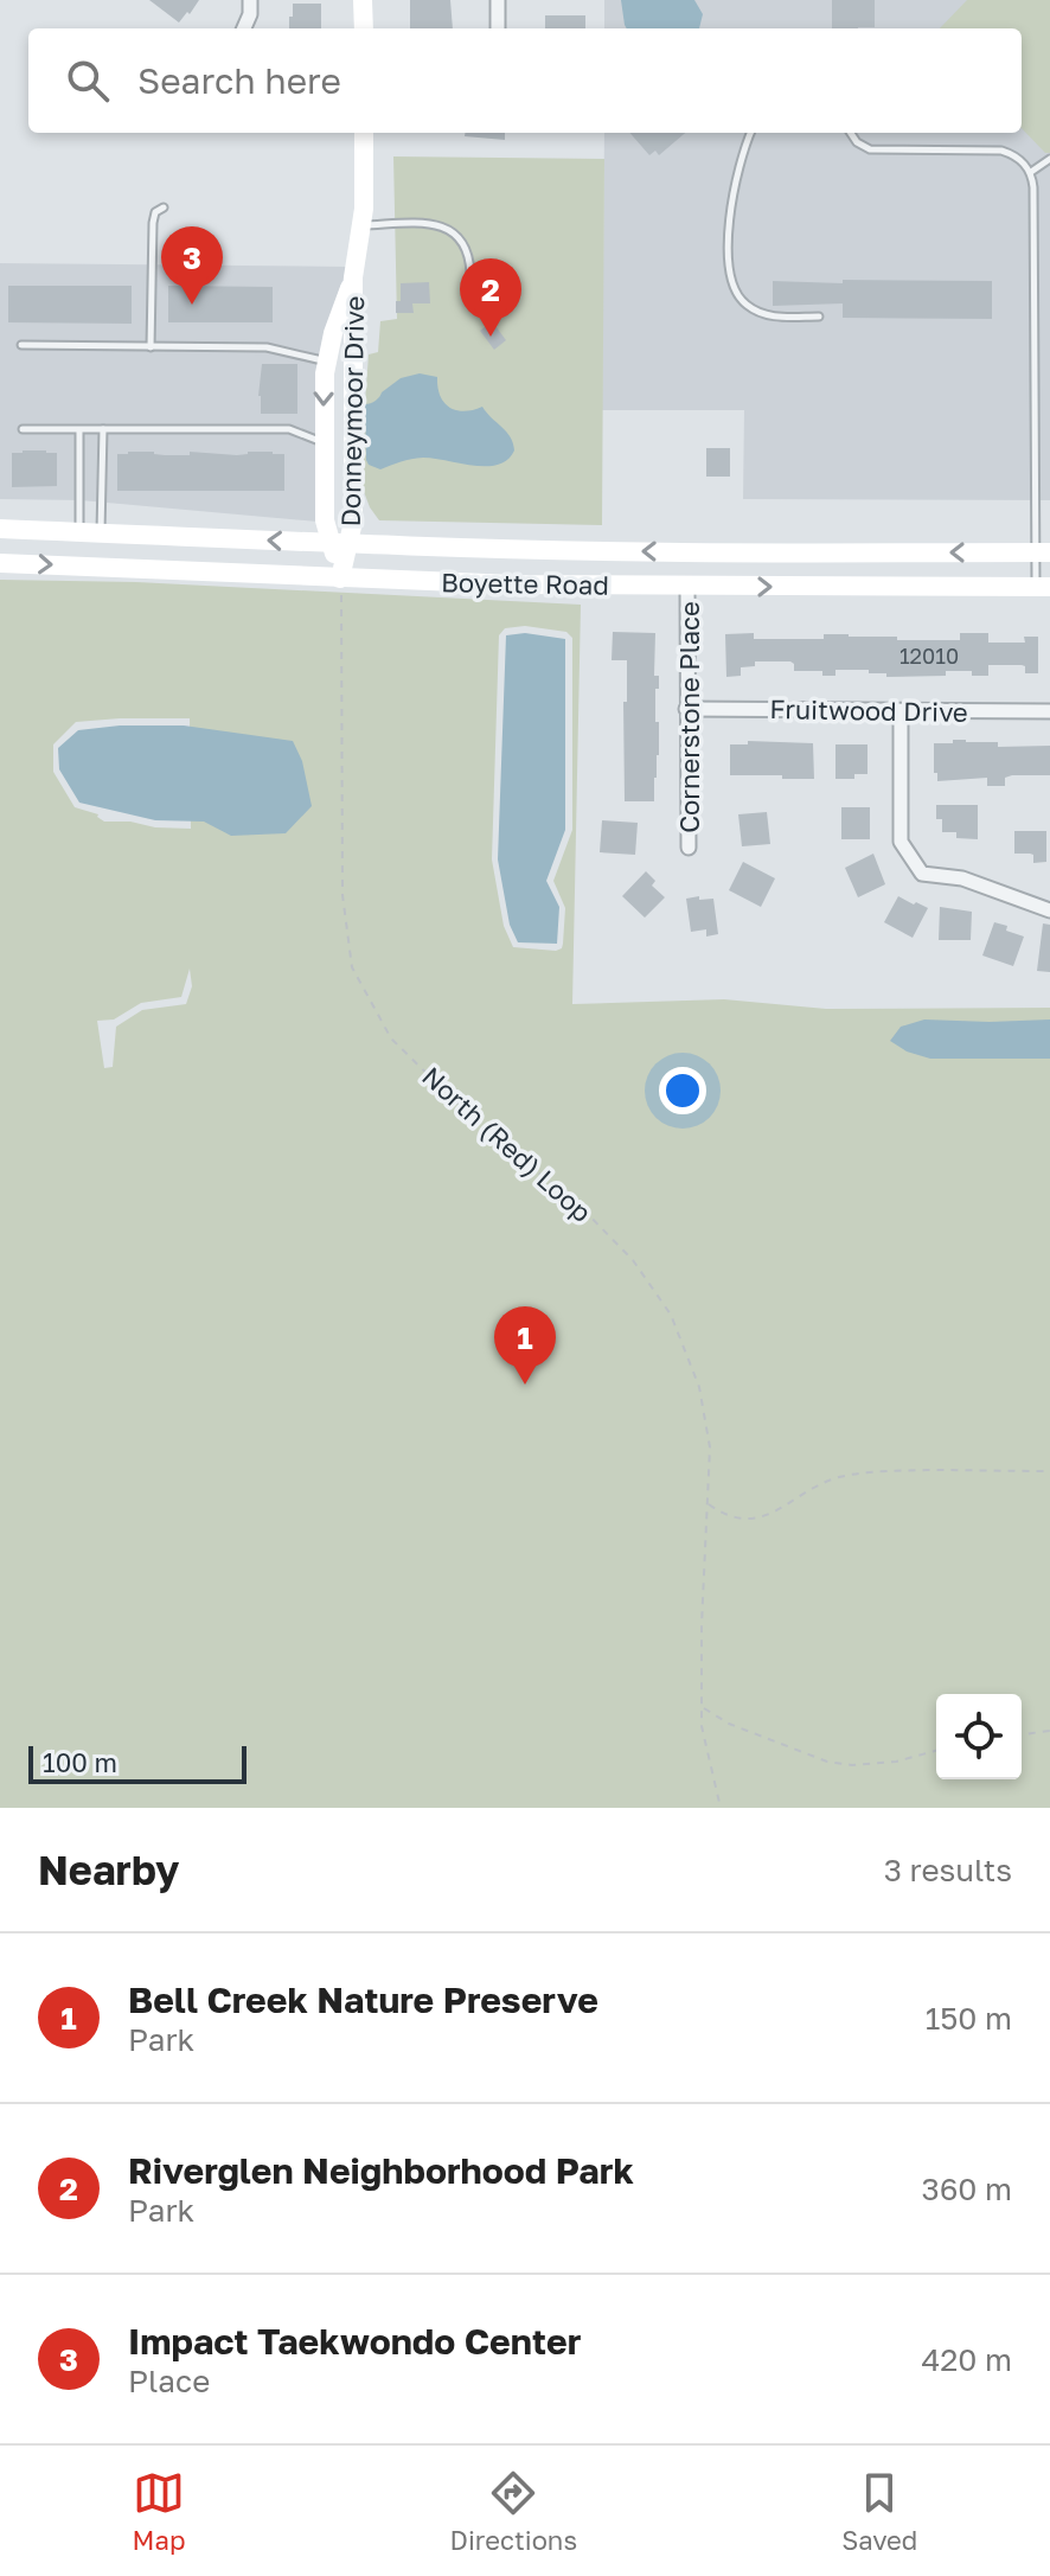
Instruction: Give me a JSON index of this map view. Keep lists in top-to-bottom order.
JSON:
{
  "streets": {
    "main road": ["Donneymoor Drive", "Boyette Road"],
    "street": ["Fruitwood Drive", "Cornerstone Place"],
    "path": ["North (Red) Loop"]
  },
  "crossings": [
    ["Donneymoor Drive", "Boyette Road"],
    ["Boyette Road", "Cornerstone Place"],
    ["Fruitwood Drive", "Cornerstone Place"]
  ],
  "house_numbers": ["12010"],
  "scale_bar": "100 m",
  "page": {
    "search": "Search here",
    "pins": ["3", "2", "1"],
    "scale": "100 m",
    "heading": ["Nearby", "3 results"],
    "list": [
      {
        "mark": "1",
        "name": "Bell Creek Nature Preserve",
        "note": "Park",
        "value": "150 m"
      },
      {
        "mark": "2",
        "name": "Riverglen Neighborhood Park",
        "note": "Park",
        "value": "360 m"
      },
      {
        "mark": "3",
        "name": "Impact Taekwondo Center",
        "note": "Place",
        "value": "420 m"
      }
    ],
    "nav": ["Map", "Directions", "Saved"]
  }
}
